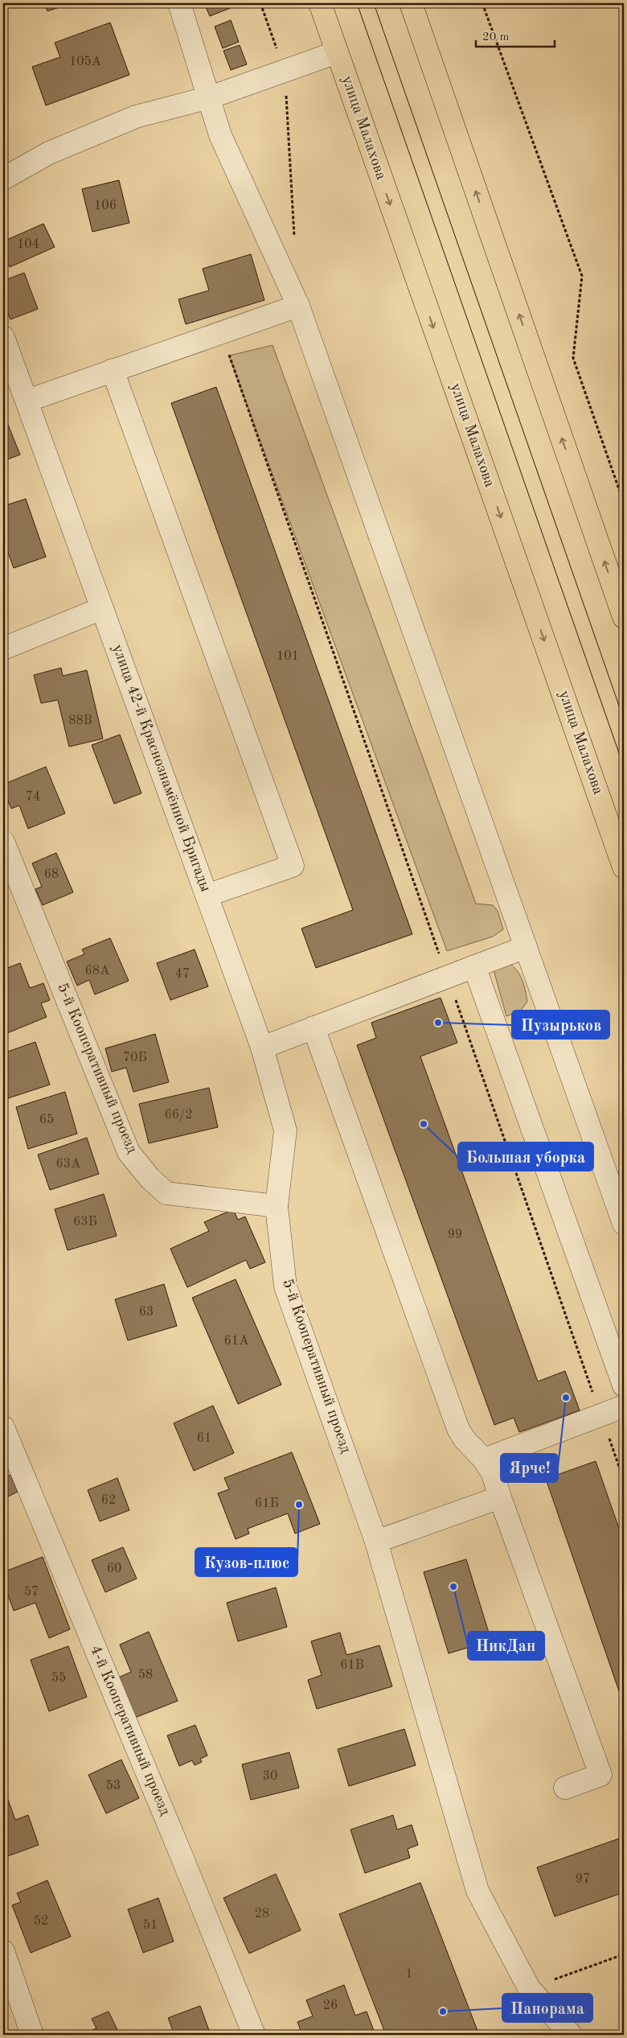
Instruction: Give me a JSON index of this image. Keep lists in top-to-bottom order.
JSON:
{
  "streets": {
    "main road": ["улица Малахова"],
    "street": ["улица 42-й Краснознамённой Бригады", "5-й Кооперативный проезд", "4-й Кооперативный проезд"]
  },
  "crossings": [
    ["улица 42-й Краснознамённой Бригады", "5-й Кооперативный проезд"]
  ],
  "places": [
    "Пузырьков",
    "Большая уборка",
    "Ярче!",
    "Кузов-плюс",
    "НикДан",
    "Панорама"
  ],
  "house_numbers": [
    "105А",
    "106",
    "104",
    "101",
    "88В",
    "74",
    "68",
    "68А",
    "47",
    "70Б",
    "66/2",
    "65",
    "63А",
    "63Б",
    "99",
    "63",
    "61А",
    "61",
    "62",
    "61Б",
    "60",
    "57",
    "61В",
    "58",
    "55",
    "30",
    "53",
    "97",
    "28",
    "52",
    "51",
    "1",
    "26"
  ],
  "scale_bar": "20 m"
}
